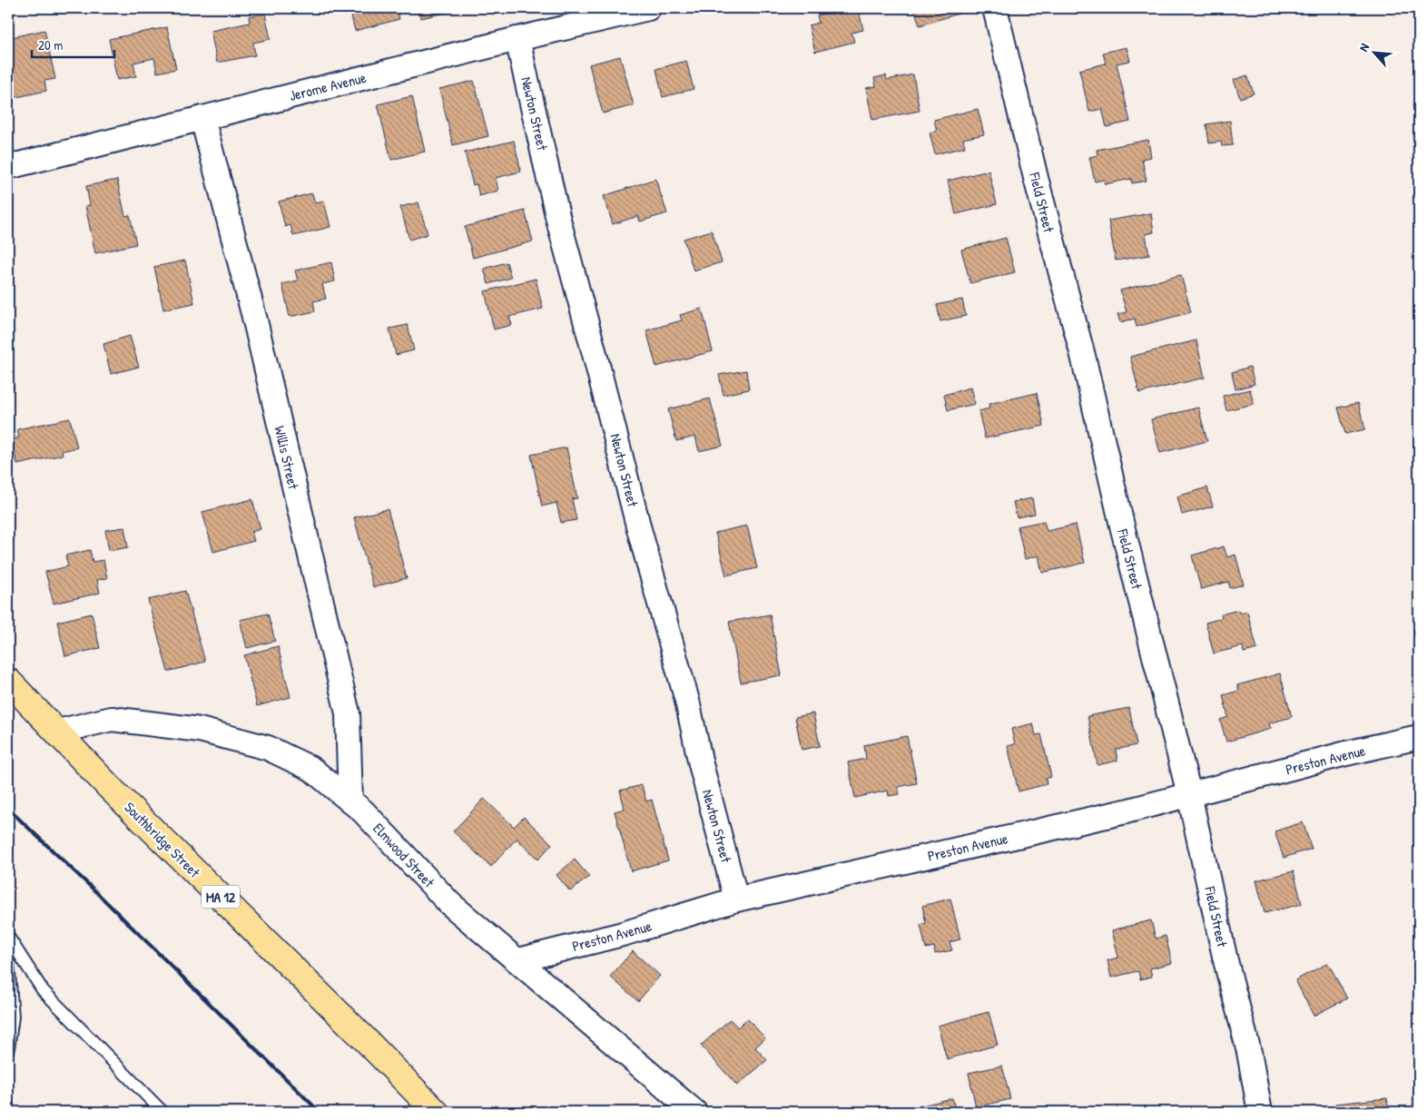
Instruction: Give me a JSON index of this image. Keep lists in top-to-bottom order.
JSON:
{
  "streets": {
    "main road": ["Southbridge Street", "MA 12"],
    "street": [
      "Jerome Avenue",
      "Newton Street",
      "Field Street",
      "Willis Street",
      "Preston Avenue",
      "Elmwood Street"
    ]
  },
  "crossings": [
    ["Jerome Avenue", "Newton Street"],
    ["Jerome Avenue", "Willis Street"],
    ["Newton Street", "Preston Avenue"],
    ["Field Street", "Preston Avenue"],
    ["Willis Street", "Elmwood Street"],
    ["Preston Avenue", "Elmwood Street"],
    ["Southbridge Street", "Elmwood Street"]
  ],
  "scale_bar": "20 m",
  "north": "top left"
}
